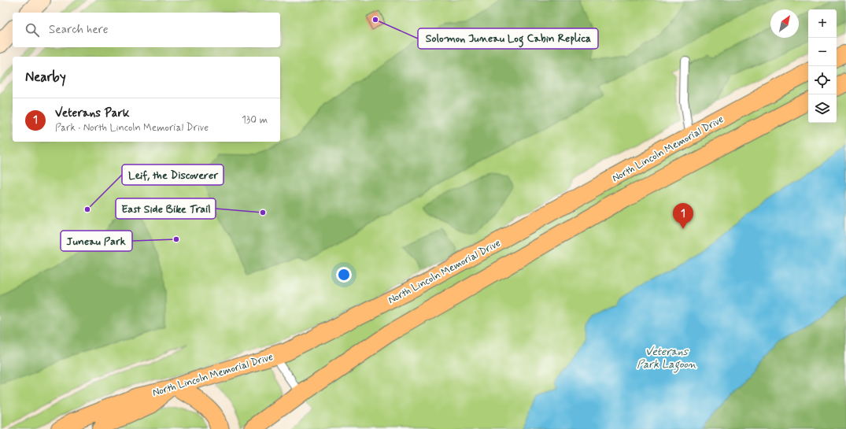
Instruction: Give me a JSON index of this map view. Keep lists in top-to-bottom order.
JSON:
{
  "streets": {
    "main road": ["North Lincoln Memorial Drive"]
  },
  "water": ["Veterans Park Lagoon"],
  "places": [
    "Solomon Juneau Log Cabin Replica",
    "Leif, the Discoverer",
    "East Side Bike Trail",
    "Juneau Park"
  ],
  "north": "top right",
  "page": {
    "map_buttons": ["+", "−"],
    "search": "Search here",
    "heading": "Nearby",
    "list": [
      {
        "mark": "1",
        "name": "Veterans Park",
        "note": "Park · North Lincoln Memorial Drive",
        "value": "130 m"
      }
    ],
    "pins": "1"
  }
}
